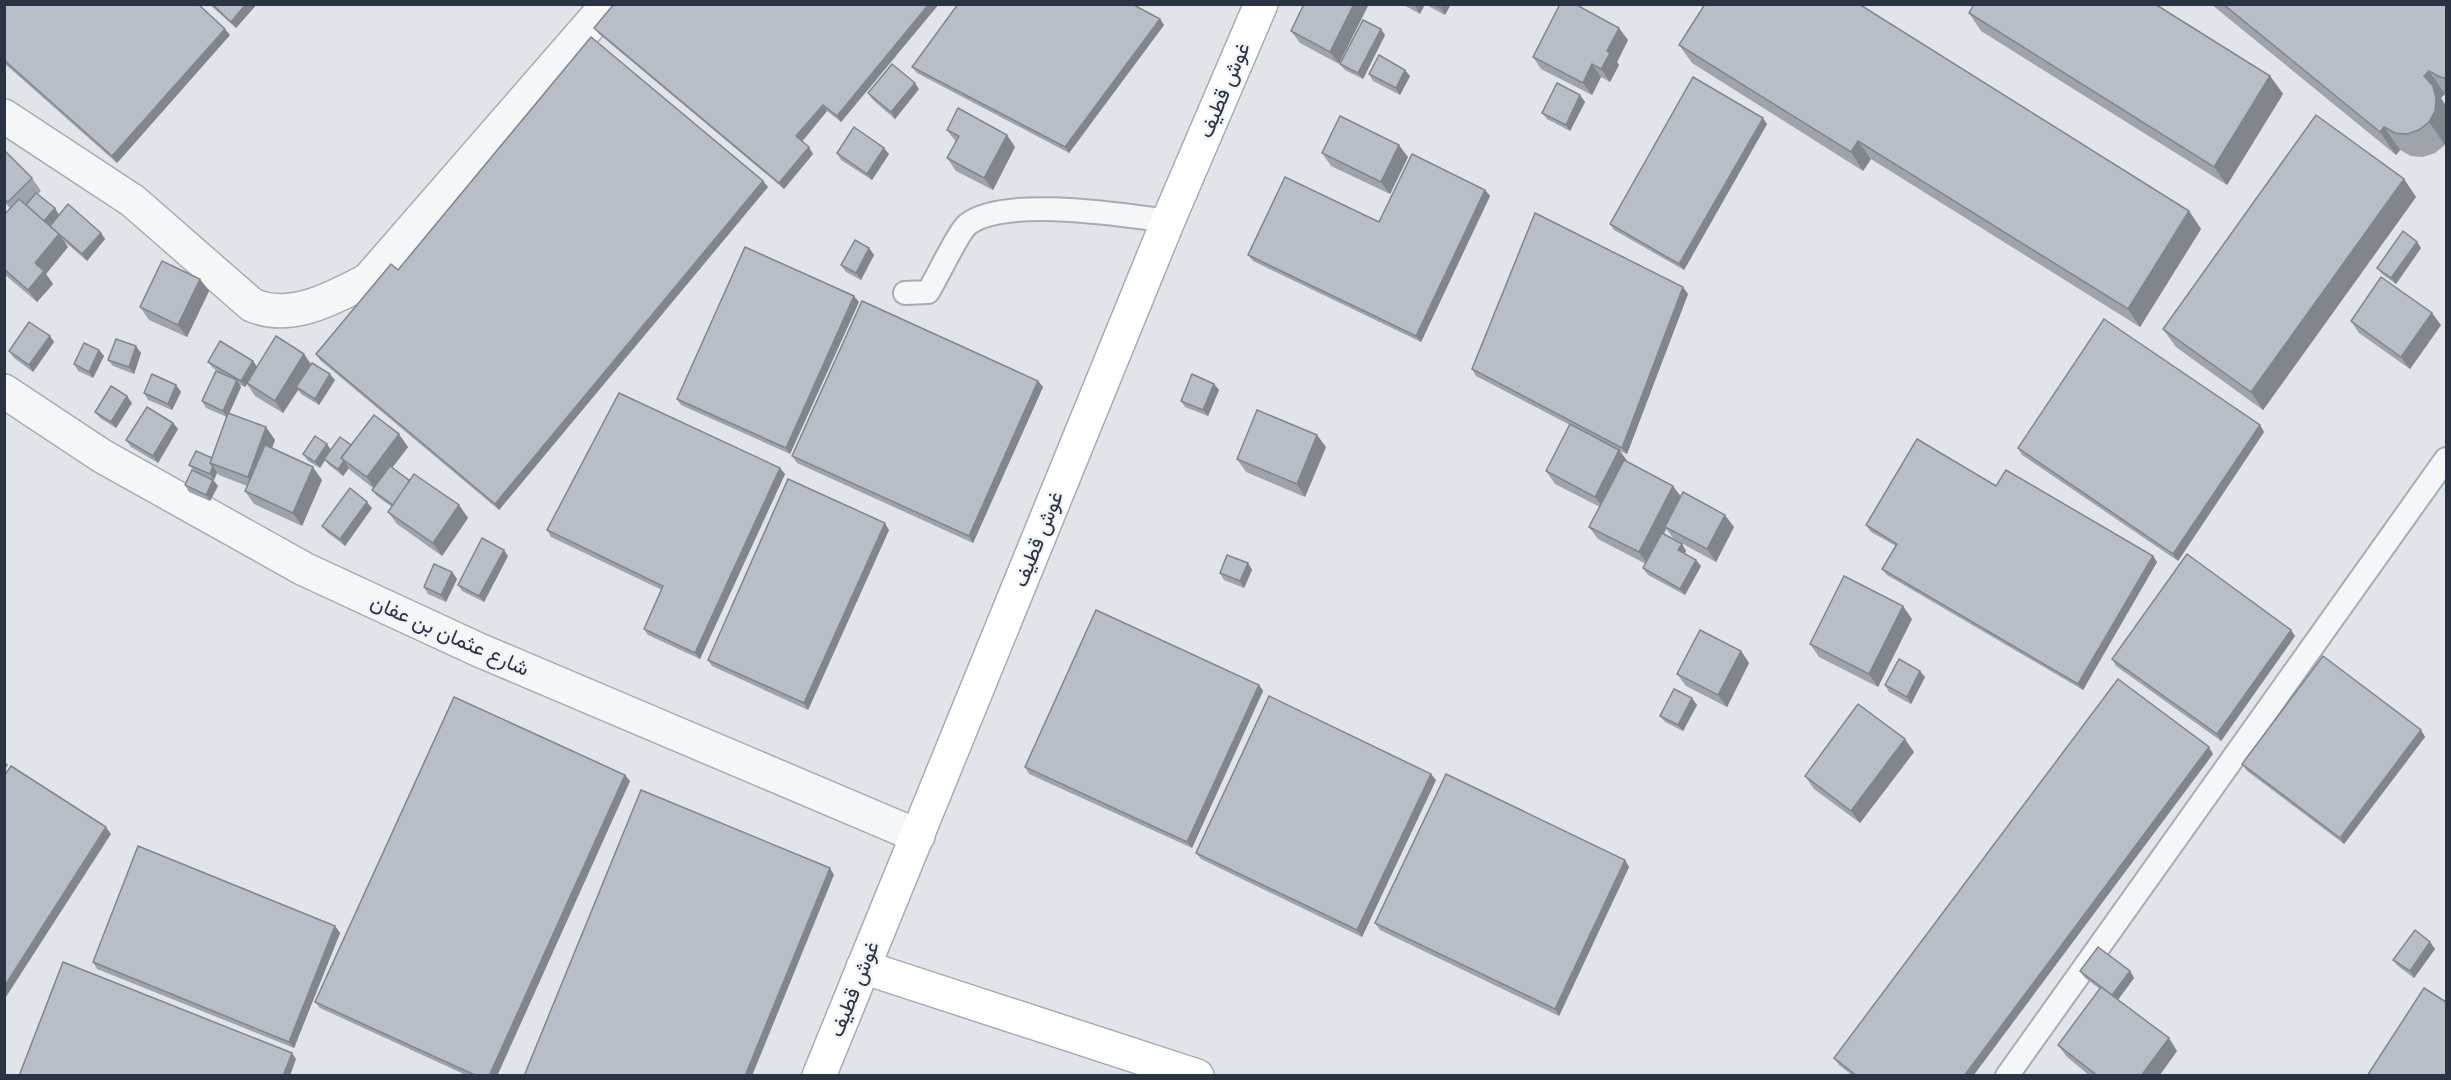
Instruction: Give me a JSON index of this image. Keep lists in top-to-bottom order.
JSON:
{
  "streets": {
    "main road": ["غوش قطيف"],
    "street": ["شارع عثمان بن عفان"]
  },
  "crossings": [
    ["غوش قطيف", "شارع عثمان بن عفان"]
  ]
}
